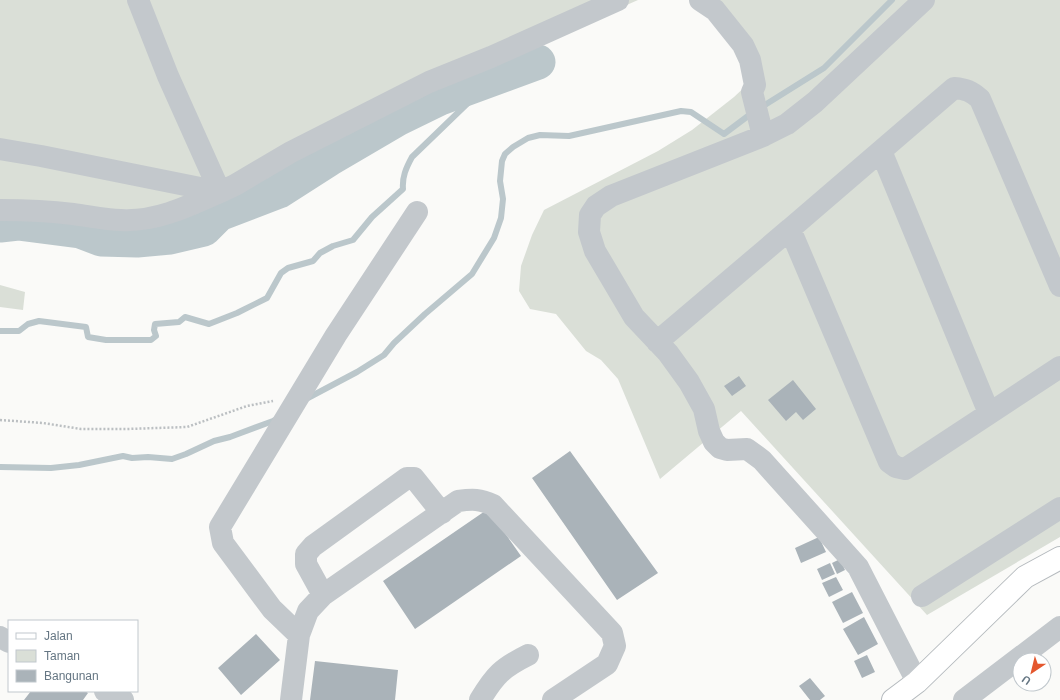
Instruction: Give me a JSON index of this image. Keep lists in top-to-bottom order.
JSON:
{
  "legend": ["Jalan", "Taman", "Bangunan"],
  "north": "bottom left"
}
